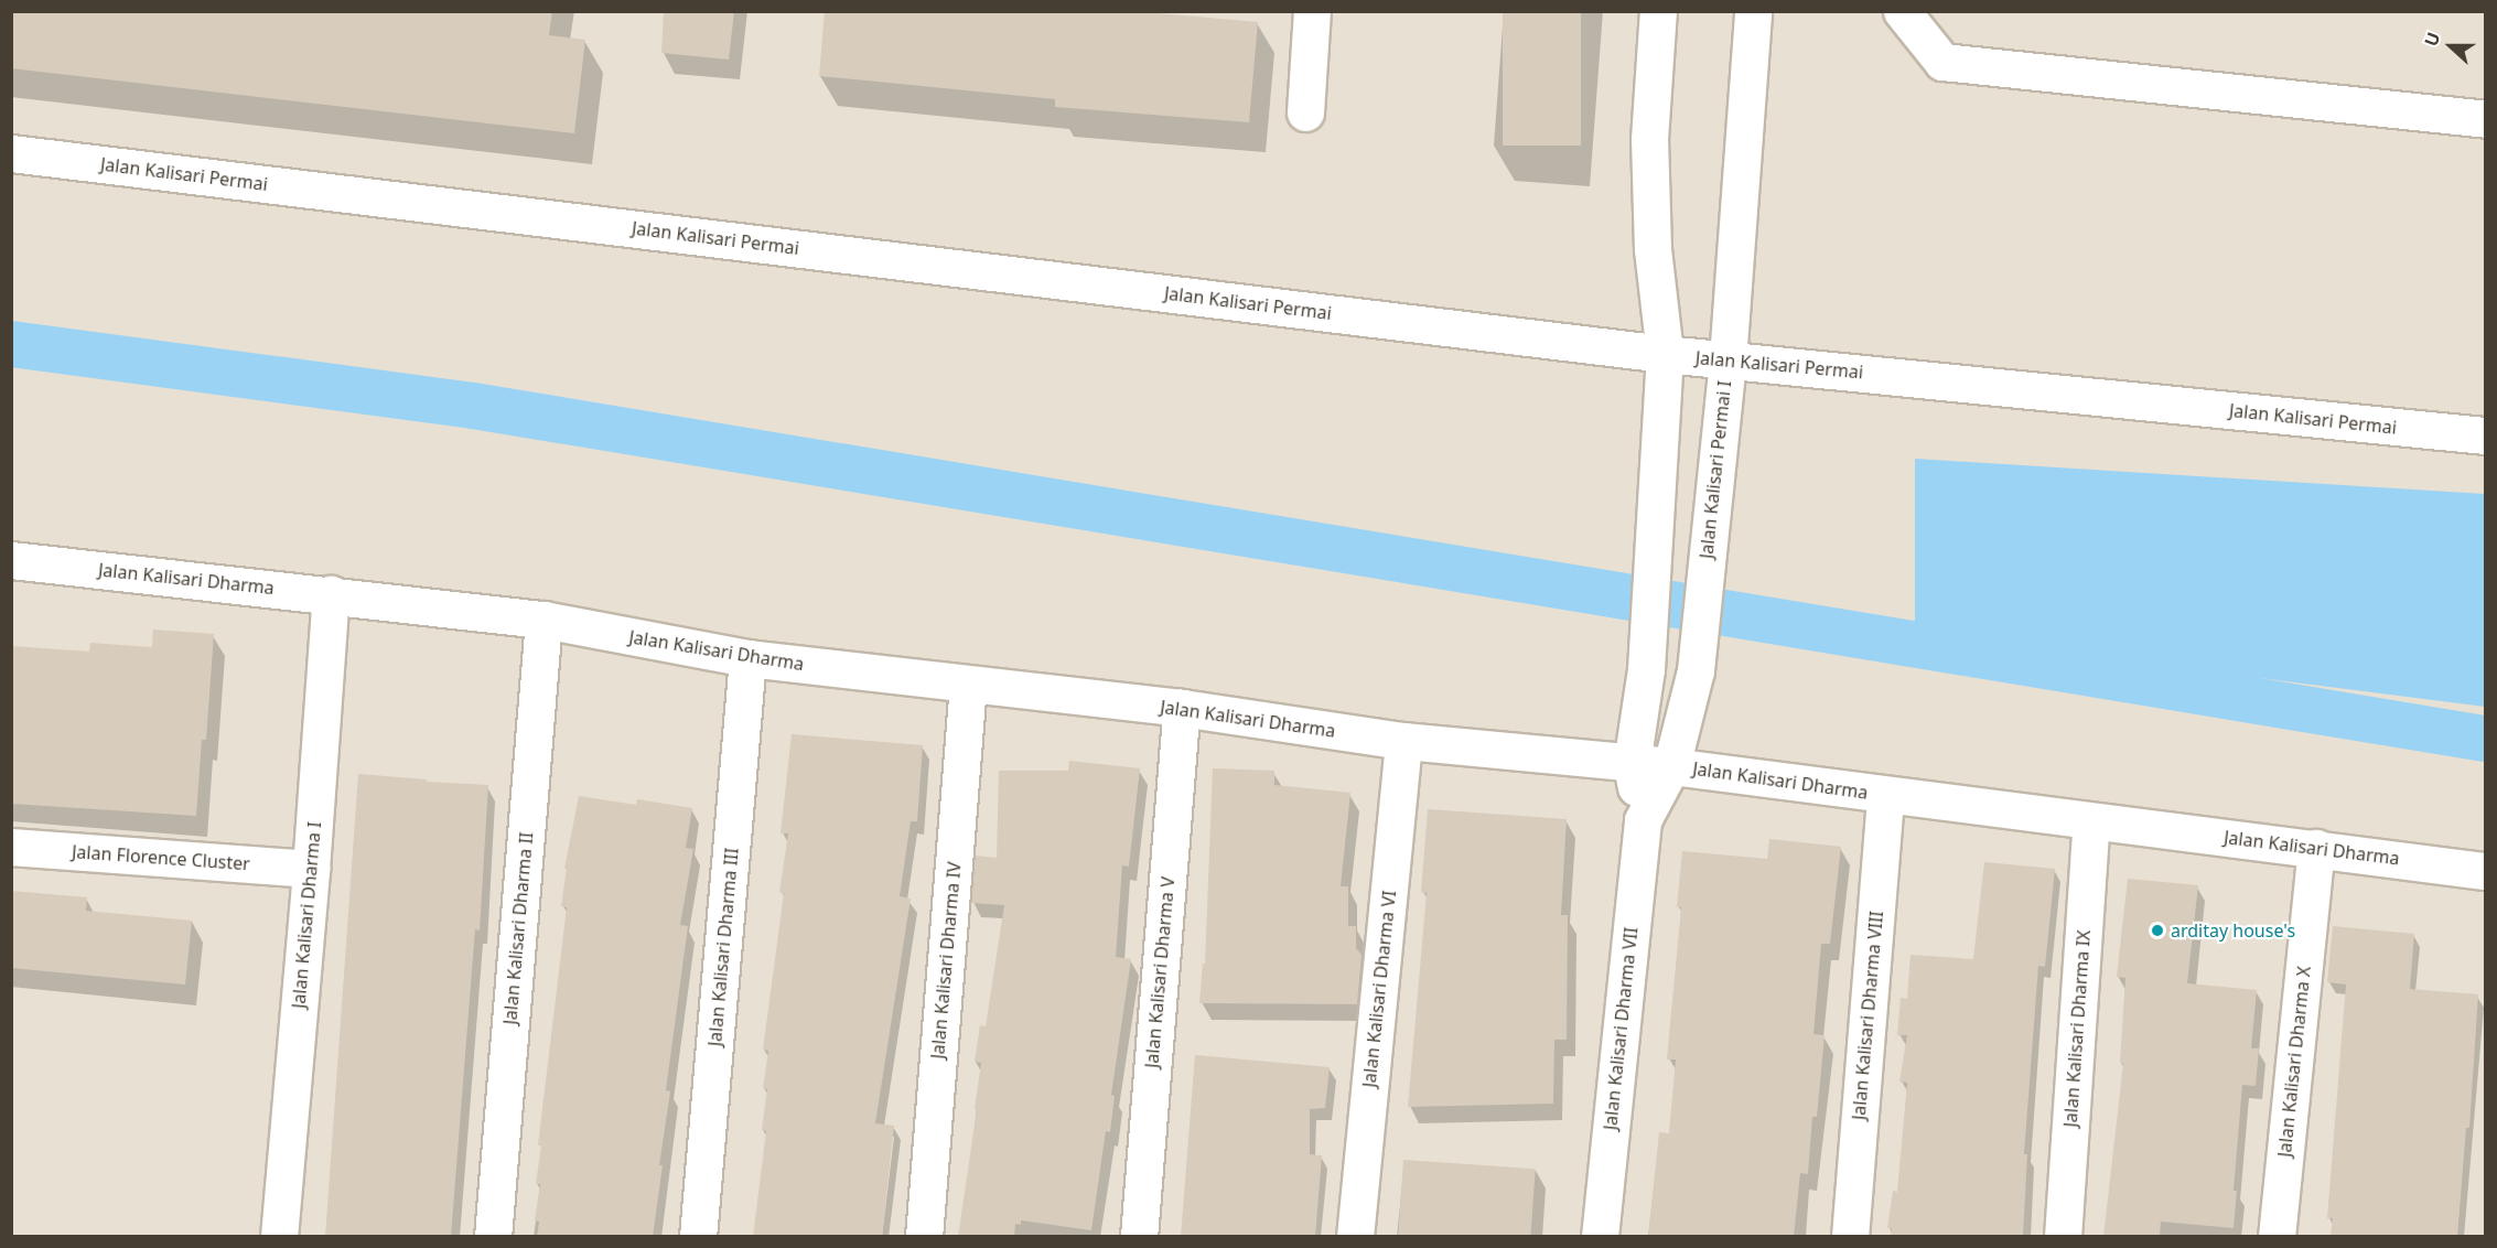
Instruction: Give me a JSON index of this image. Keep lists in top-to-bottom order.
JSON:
{
  "streets": {
    "street": [
      "Jalan Kalisari Permai",
      "Jalan Kalisari Permai I",
      "Jalan Kalisari Dharma",
      "Jalan Florence Cluster",
      "Jalan Kalisari Dharma I",
      "Jalan Kalisari Dharma II",
      "Jalan Kalisari Dharma III",
      "Jalan Kalisari Dharma IV",
      "Jalan Kalisari Dharma V",
      "Jalan Kalisari Dharma VI",
      "Jalan Kalisari Dharma VIII",
      "Jalan Kalisari Dharma VII",
      "Jalan Kalisari Dharma IX",
      "Jalan Kalisari Dharma X"
    ]
  },
  "crossings": [
    ["Jalan Kalisari Permai", "Jalan Kalisari Permai I"],
    ["Jalan Kalisari Permai I", "Jalan Kalisari Dharma"],
    ["Jalan Kalisari Permai I", "Jalan Kalisari Dharma VII"],
    ["Jalan Kalisari Dharma", "Jalan Kalisari Dharma I"],
    ["Jalan Kalisari Dharma", "Jalan Kalisari Dharma II"],
    ["Jalan Kalisari Dharma", "Jalan Kalisari Dharma III"],
    ["Jalan Kalisari Dharma", "Jalan Kalisari Dharma IV"],
    ["Jalan Kalisari Dharma", "Jalan Kalisari Dharma V"],
    ["Jalan Kalisari Dharma", "Jalan Kalisari Dharma VI"],
    ["Jalan Kalisari Dharma", "Jalan Kalisari Dharma VIII"],
    ["Jalan Kalisari Dharma", "Jalan Kalisari Dharma VII"],
    ["Jalan Kalisari Dharma", "Jalan Kalisari Dharma IX"],
    ["Jalan Kalisari Dharma", "Jalan Kalisari Dharma X"],
    ["Jalan Florence Cluster", "Jalan Kalisari Dharma I"]
  ],
  "places": ["arditay house's"],
  "north": "left"
}
